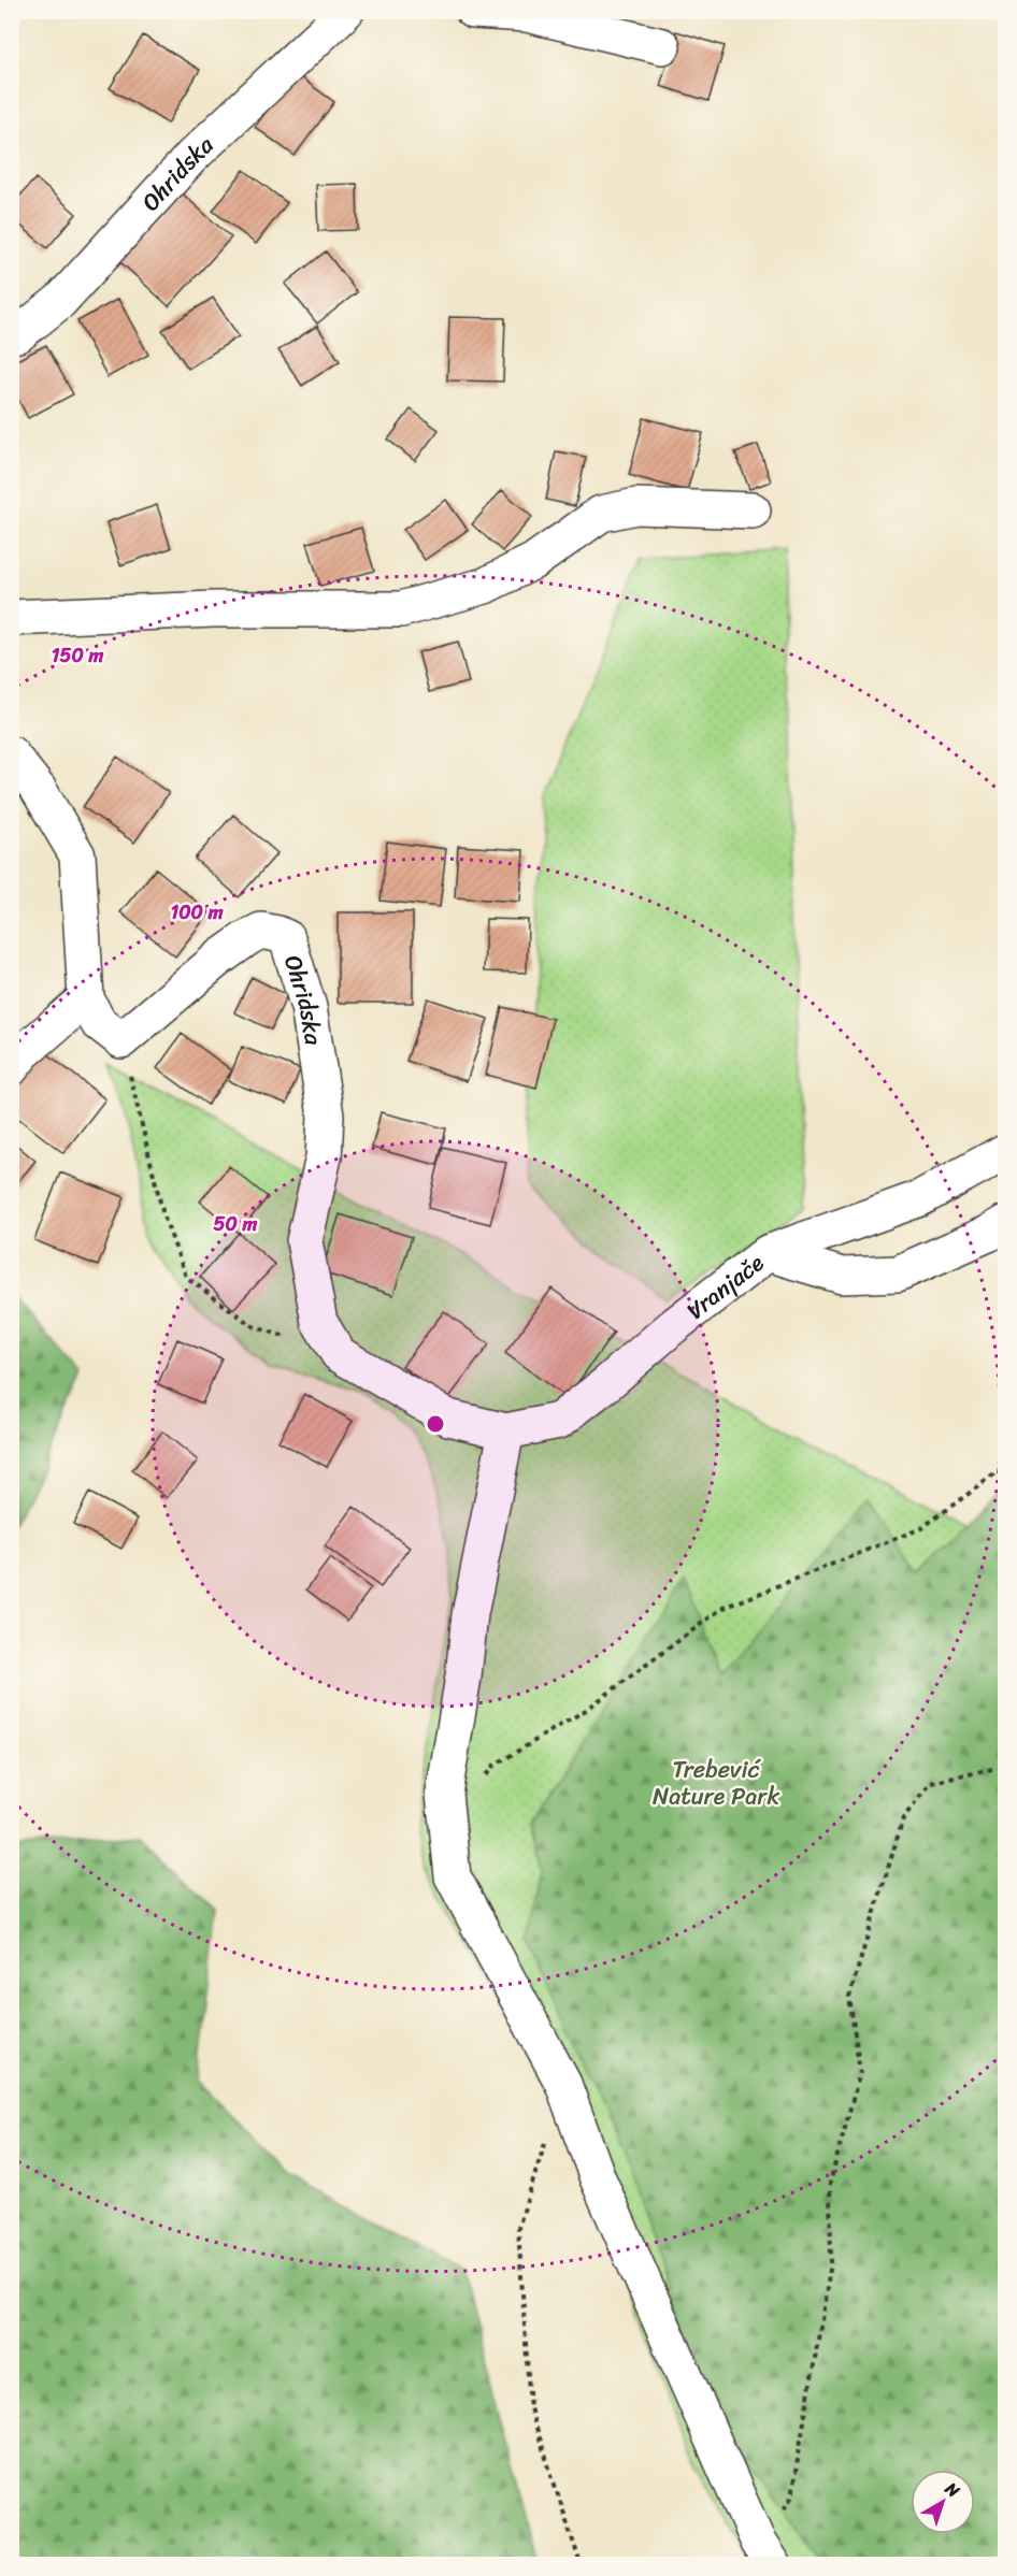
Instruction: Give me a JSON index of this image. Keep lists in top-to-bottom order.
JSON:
{
  "streets": {
    "street": ["Ohridska", "Vranjače"]
  },
  "crossings": [
    ["Ohridska", "Vranjače"]
  ],
  "parks": ["Trebević Nature Park"],
  "north": "top right",
  "rings": ["150 m", "100 m", "50 m"]
}
